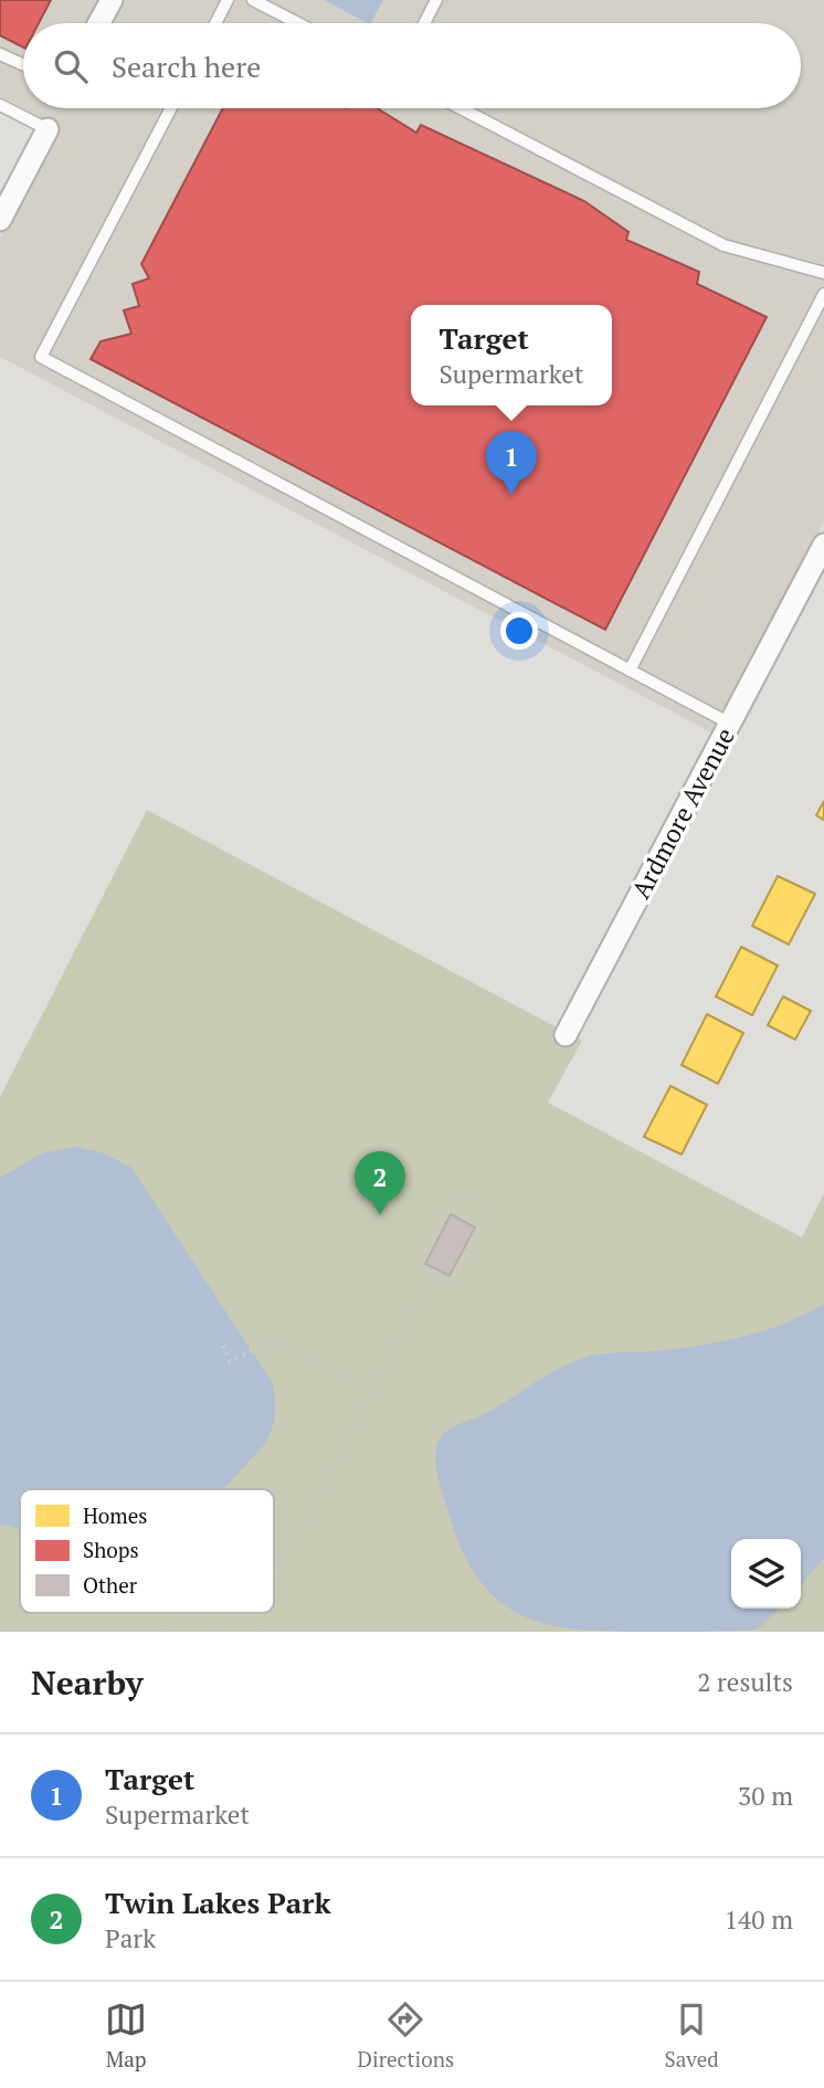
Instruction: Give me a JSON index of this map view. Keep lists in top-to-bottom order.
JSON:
{
  "streets": {
    "street": ["Ardmore Avenue"]
  },
  "legend": ["Homes", "Shops", "Other"],
  "page": {
    "search": "Search here",
    "popup": ["Target", "Supermarket"],
    "pins": ["1", "2"],
    "heading": ["Nearby", "2 results"],
    "list": [
      {
        "mark": "1",
        "name": "Target",
        "note": "Supermarket",
        "value": "30 m"
      },
      {
        "mark": "2",
        "name": "Twin Lakes Park",
        "note": "Park",
        "value": "140 m"
      }
    ],
    "nav": ["Map", "Directions", "Saved"]
  }
}
